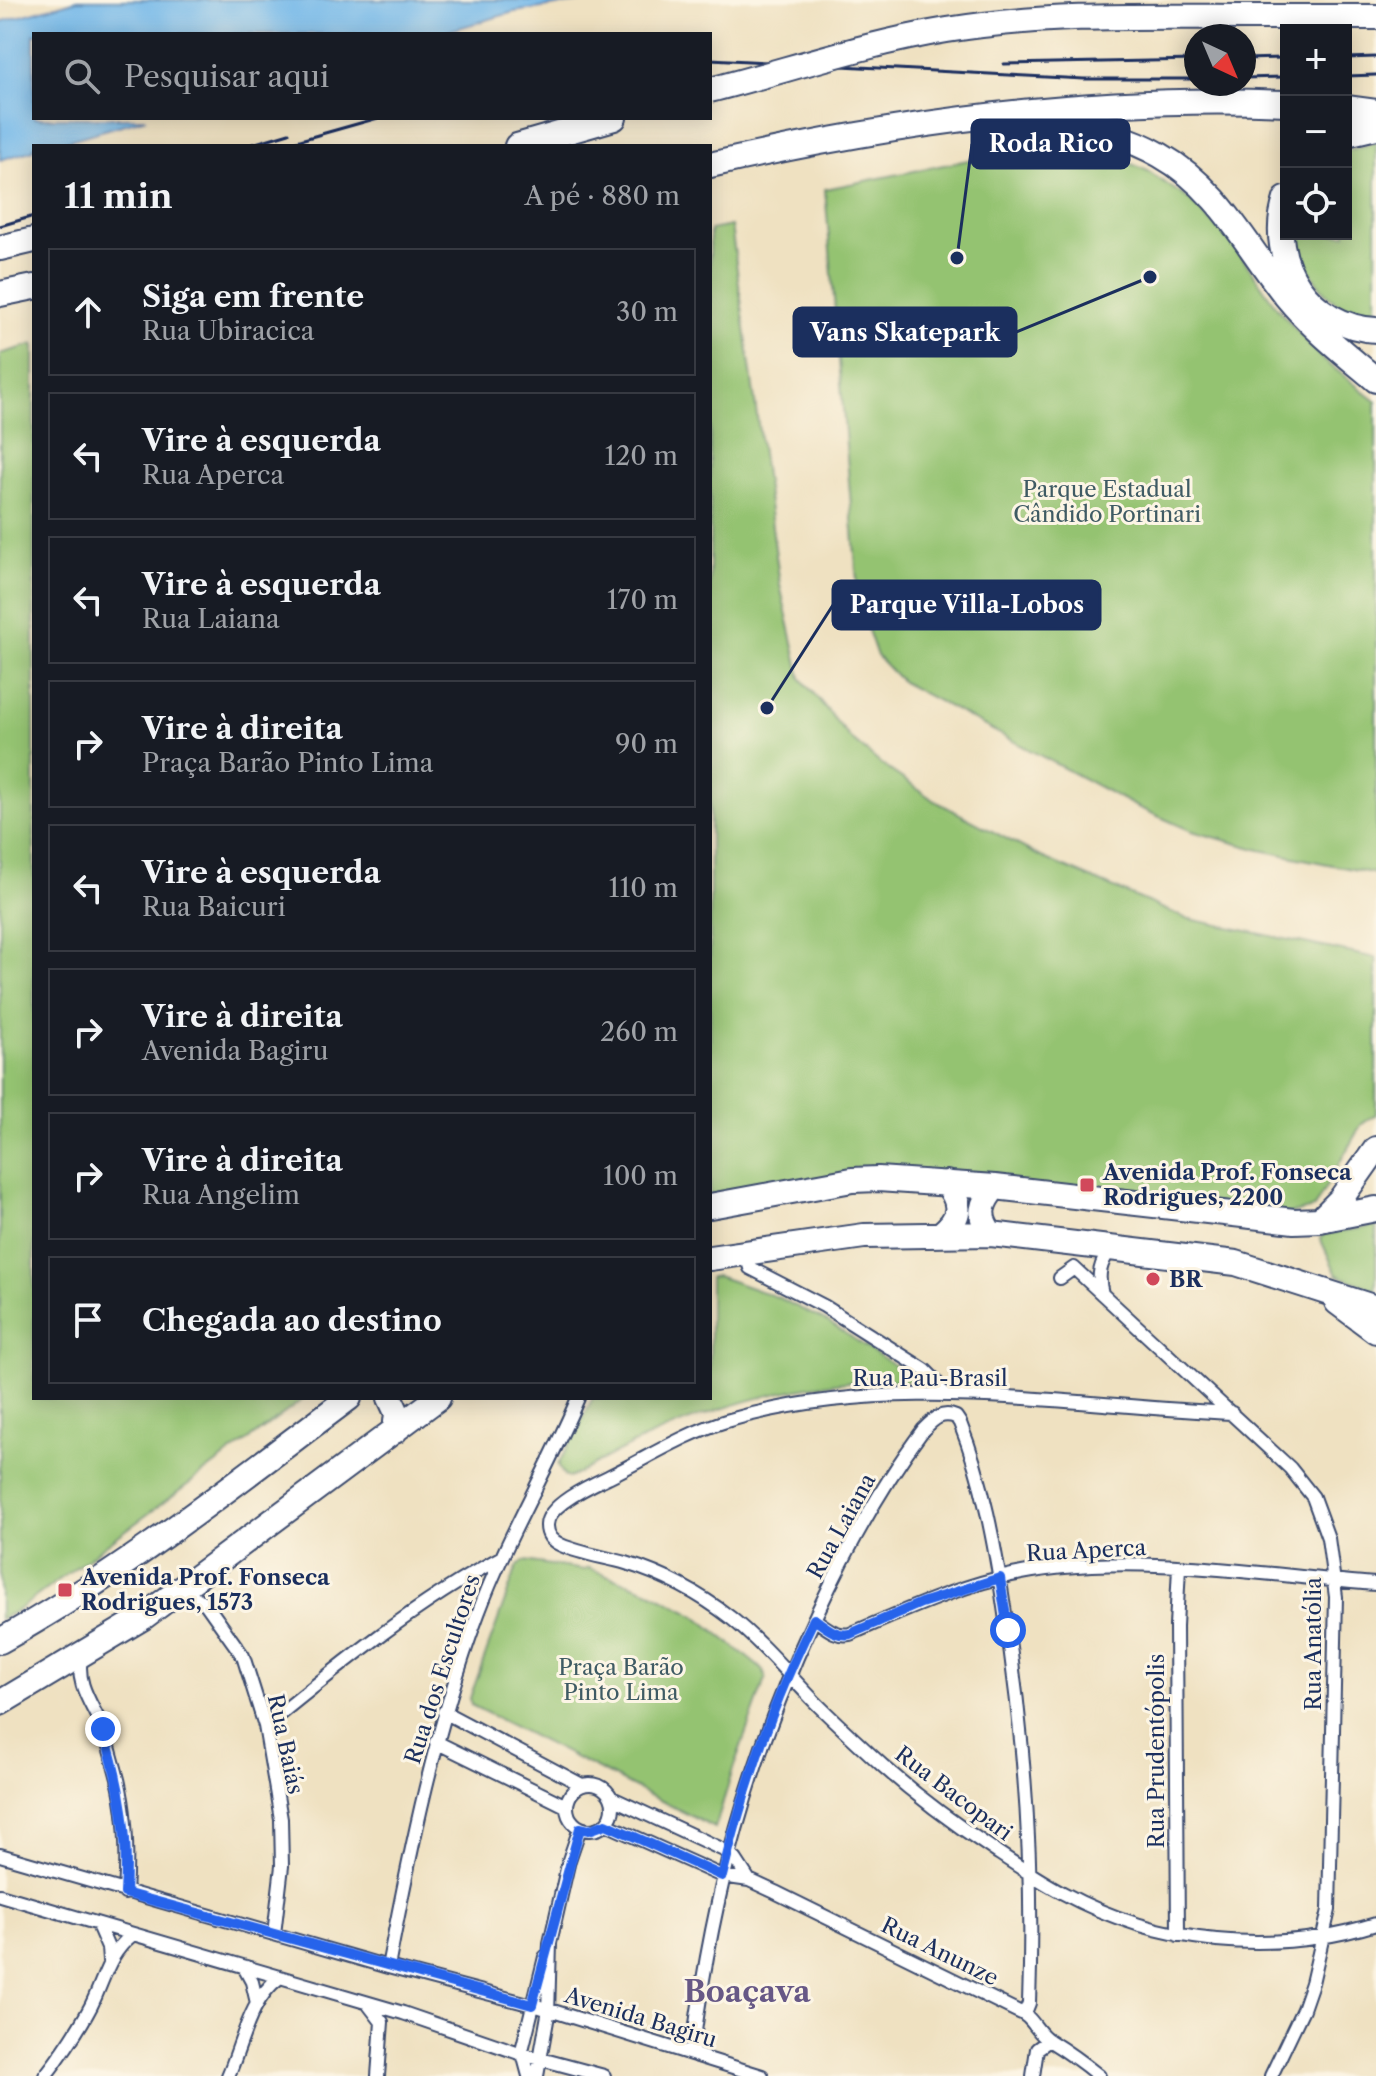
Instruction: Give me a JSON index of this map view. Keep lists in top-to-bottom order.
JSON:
{
  "streets": {
    "street": [
      "Rua Pau-Brasil",
      "Rua Laiana",
      "Rua Aperca",
      "Rua Anatólia",
      "Rua dos Escultores",
      "Rua Baiás",
      "Rua Prudentópolis",
      "Rua Bacopari",
      "Rua Anunze",
      "Avenida Bagiru"
    ]
  },
  "crossings": [
    ["Rua Pau-Brasil", "Rua Anatólia"],
    ["Rua Pau-Brasil", "Rua Bacopari"],
    ["Rua Laiana", "Rua Aperca"],
    ["Rua Laiana", "Rua Bacopari"],
    ["Rua Laiana", "Rua Anunze"],
    ["Rua Laiana", "Avenida Bagiru"],
    ["Rua Aperca", "Rua Anatólia"],
    ["Rua Aperca", "Rua Prudentópolis"],
    ["Rua Anatólia", "Rua Bacopari"],
    ["Rua dos Escultores", "Avenida Bagiru"],
    ["Rua Baiás", "Avenida Bagiru"],
    ["Rua Prudentópolis", "Rua Bacopari"]
  ],
  "districts": ["Boaçava"],
  "parks": ["Parque Estadual Cândido Portinari", "Praça Barão Pinto Lima"],
  "places": {
    "other": [
      "Roda Rico",
      "Vans Skatepark",
      "Parque Villa-Lobos",
      "BR"
    ],
    "transit": ["Avenida Prof. Fonseca Rodrigues, 2200", "Avenida Prof. Fonseca Rodrigues, 1573"]
  },
  "north": "bottom right",
  "page": {
    "map_buttons": ["+", "−"],
    "search": "Pesquisar aqui",
    "heading": ["11 min", "A pé · 880 m"],
    "list": [
      ["Siga em frente", "Rua Ubiracica", "30 m"],
      ["Vire à esquerda", "Rua Aperca", "120 m"],
      ["Vire à esquerda", "Rua Laiana", "170 m"],
      ["Vire à direita", "Praça Barão Pinto Lima", "90 m"],
      ["Vire à esquerda", "Rua Baicuri", "110 m"],
      ["Vire à direita", "Avenida Bagiru", "260 m"],
      ["Vire à direita", "Rua Angelim", "100 m"],
      "Chegada ao destino"
    ]
  }
}
